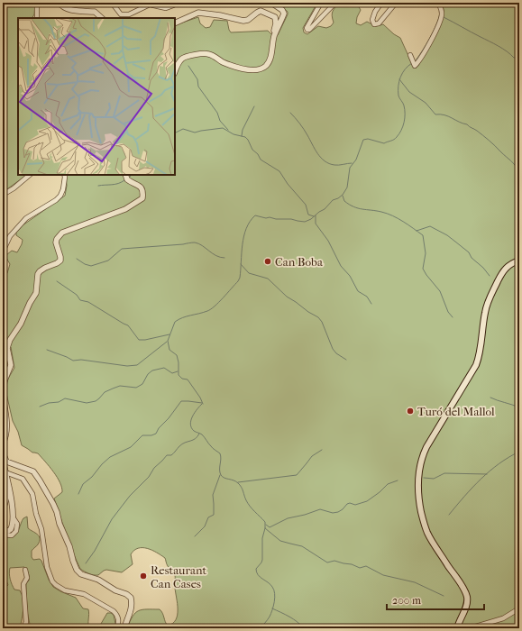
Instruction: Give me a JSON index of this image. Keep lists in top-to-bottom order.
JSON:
{
  "places": ["Can Boba", "Turó del Mallol", "Restaurant Can Cases"],
  "scale_bar": "200 m"
}
